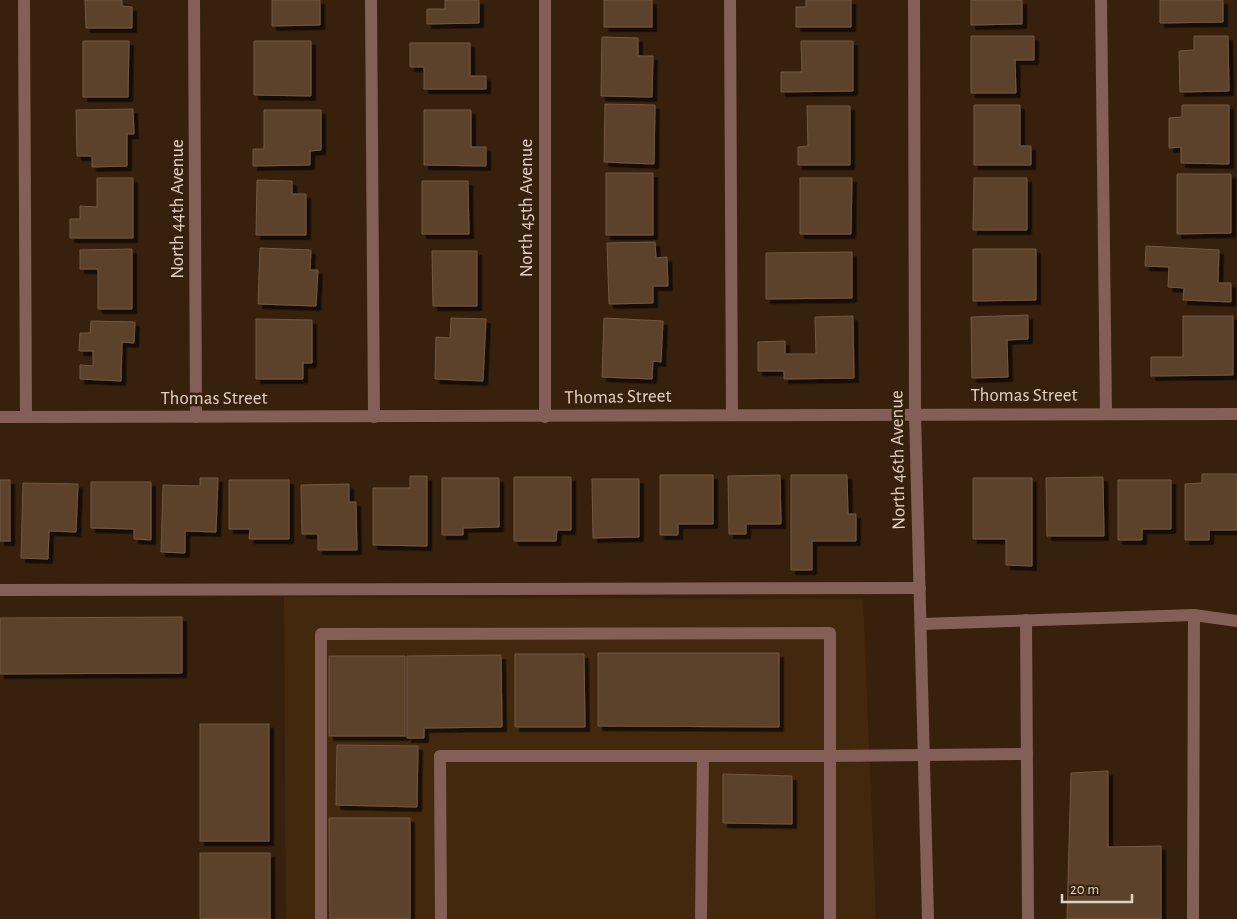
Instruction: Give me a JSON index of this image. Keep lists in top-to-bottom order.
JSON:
{
  "streets": {
    "street": [
      "North 45th Avenue",
      "North 44th Avenue",
      "Thomas Street",
      "North 46th Avenue"
    ]
  },
  "crossings": [
    ["North 45th Avenue", "Thomas Street"],
    ["North 44th Avenue", "Thomas Street"],
    ["Thomas Street", "North 46th Avenue"]
  ],
  "scale_bar": "20 m"
}
